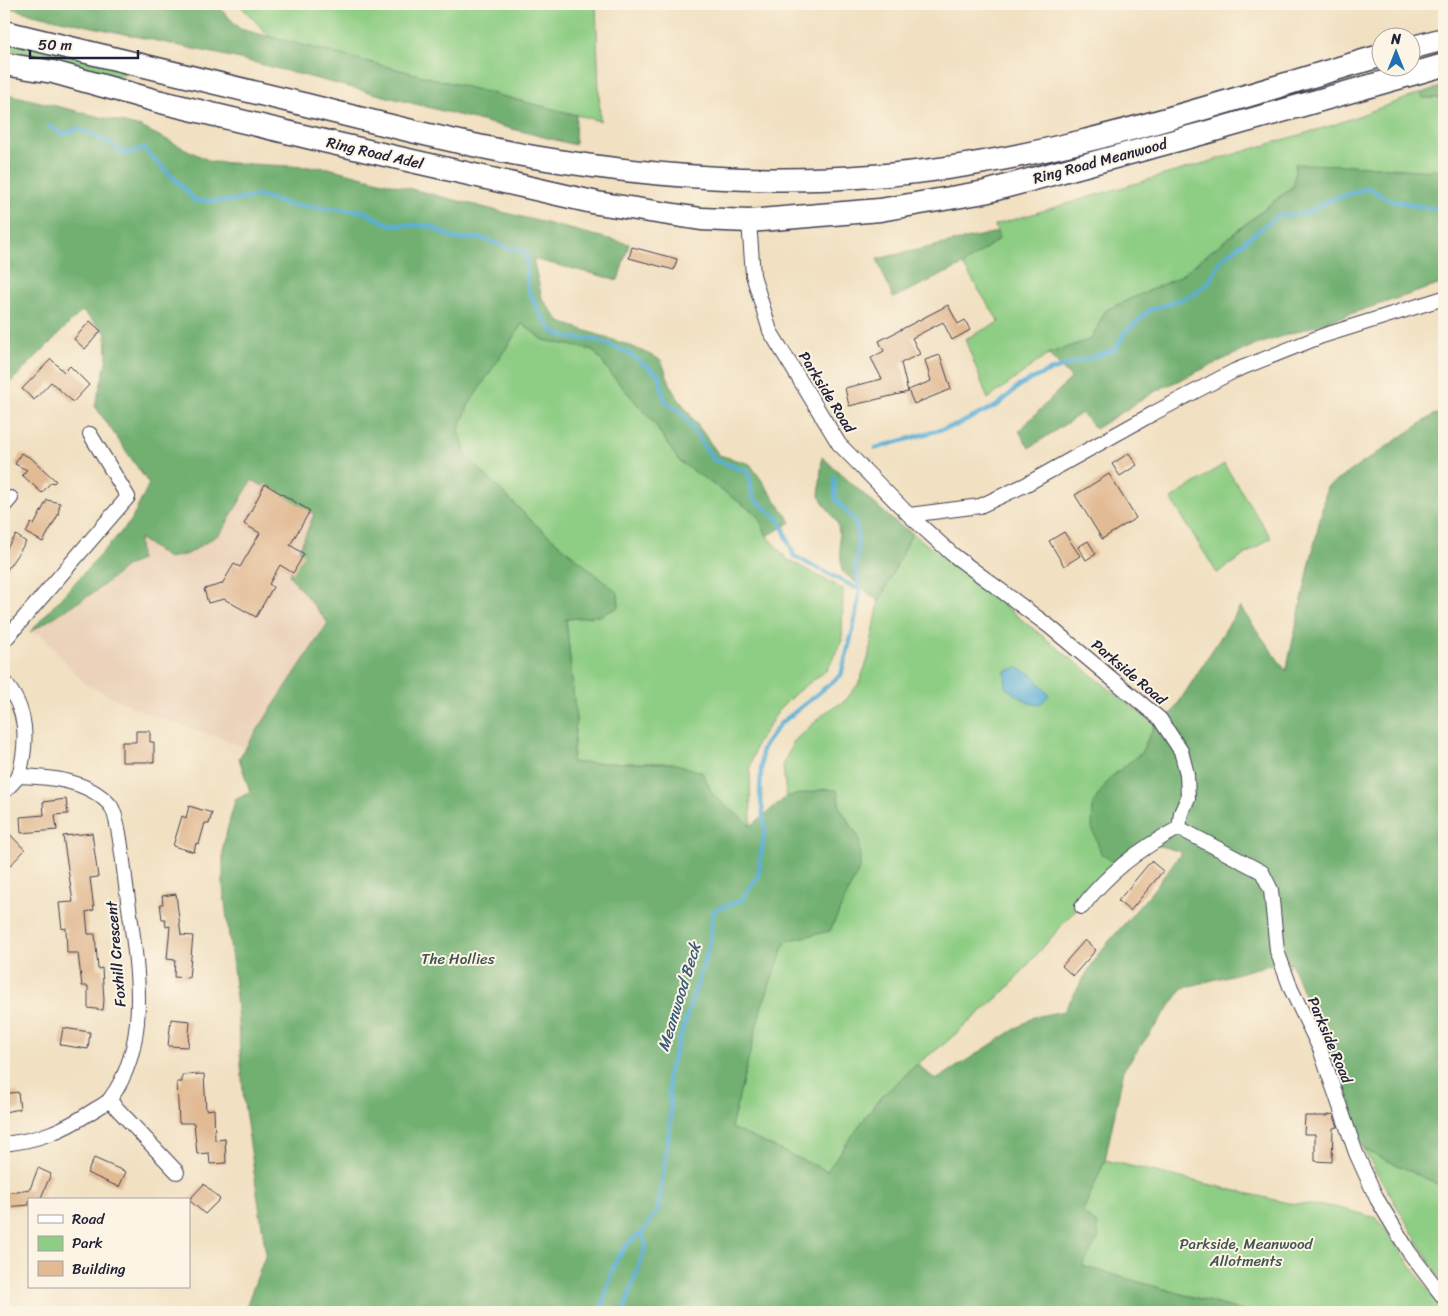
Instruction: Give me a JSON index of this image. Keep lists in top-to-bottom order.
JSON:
{
  "streets": {
    "highway": ["Ring Road Adel", "Ring Road Meanwood"],
    "street": ["Parkside Road", "Foxhill Crescent"]
  },
  "crossings": [
    ["Ring Road Adel", "Ring Road Meanwood"],
    ["Ring Road Adel", "Parkside Road"],
    ["Ring Road Meanwood", "Parkside Road"]
  ],
  "water": ["Meanwood Beck"],
  "parks": ["The Hollies", "Parkside, Meanwood Allotments"],
  "legend": ["Road", "Park", "Building"],
  "scale_bar": "50 m",
  "north": "top"
}
